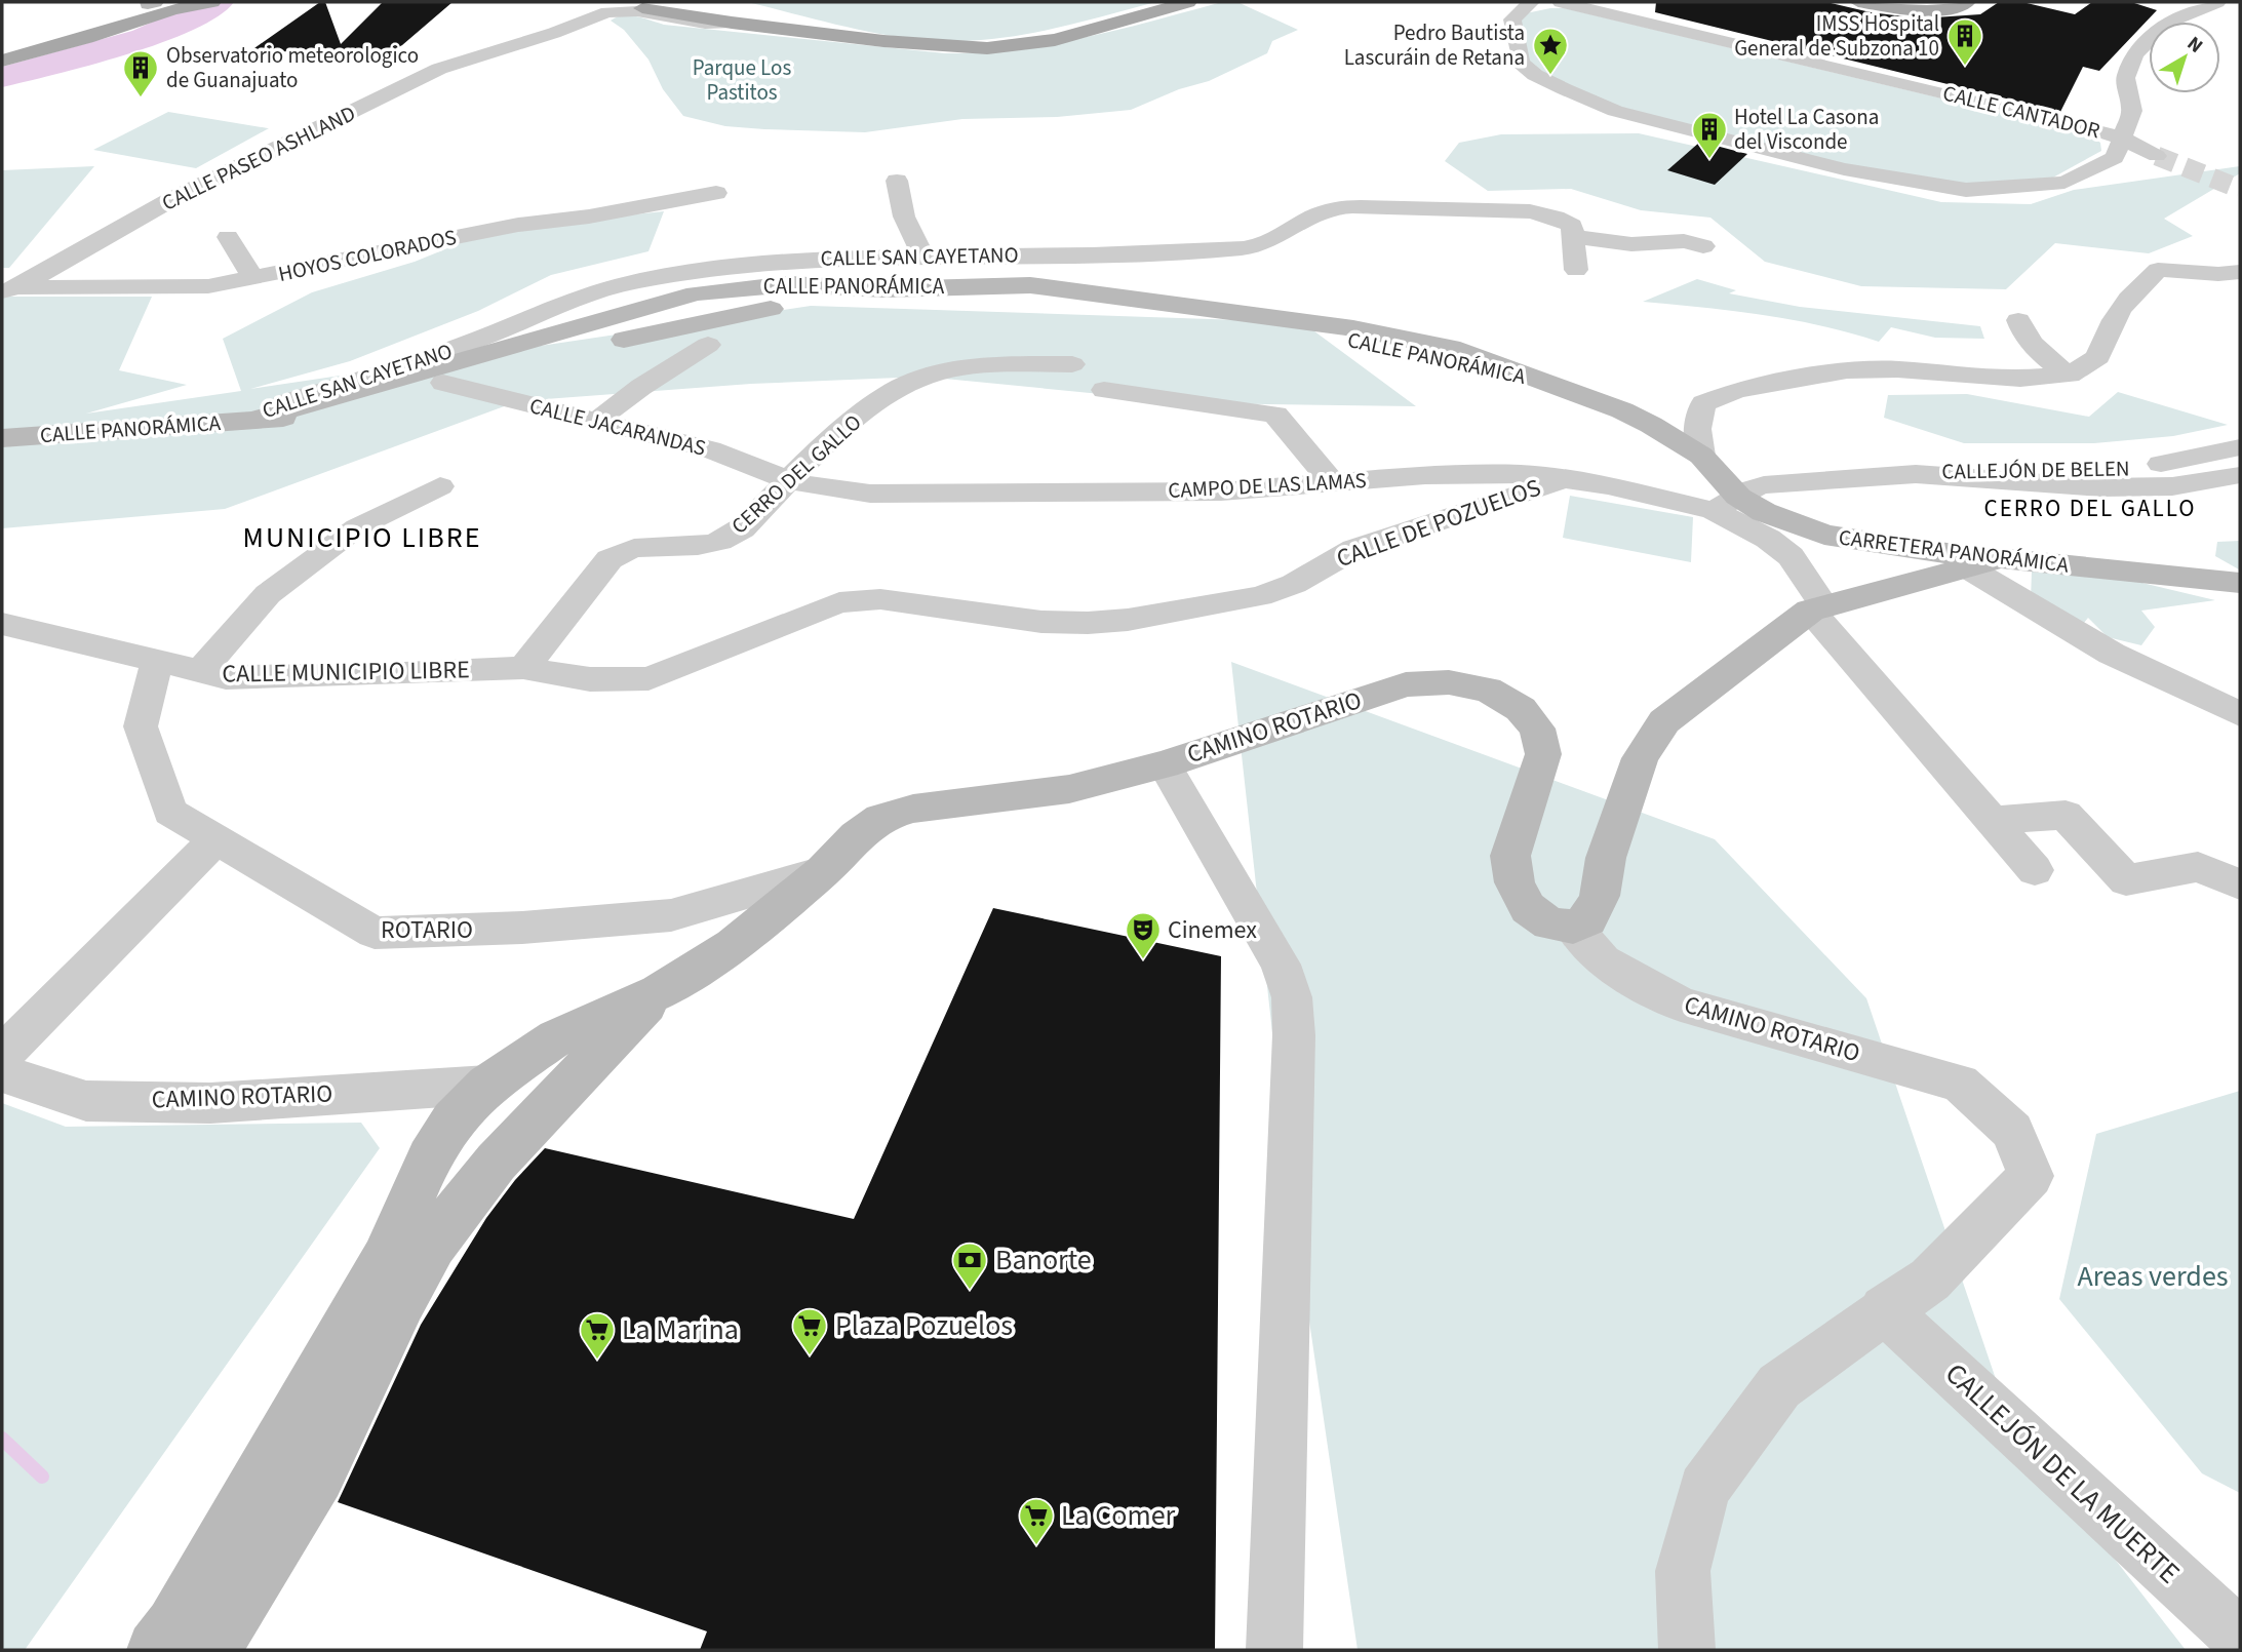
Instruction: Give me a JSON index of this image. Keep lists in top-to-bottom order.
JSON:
{
  "streets": {
    "street": [
      "CALLE CANTADOR",
      "CALLE PASEO ASHLAND",
      "HOYOS COLORADOS",
      "CALLE SAN CAYETANO",
      "CALLE PANORÁMICA",
      "CALLE JACARANDAS",
      "CALLEJÓN DE BELEN",
      "CERRO DEL GALLO",
      "CAMPO DE LAS LAMAS",
      "CALLE DE POZUELOS",
      "CARRETERA PANORÁMICA",
      "CALLE MUNICIPIO LIBRE",
      "CAMINO ROTARIO",
      "ROTARIO",
      "CALLEJÓN DE LA MUERTE"
    ]
  },
  "crossings": [
    ["CALLE PASEO ASHLAND", "HOYOS COLORADOS"],
    ["CALLE SAN CAYETANO", "CALLE PANORÁMICA"],
    ["CALLE PANORÁMICA", "CALLE JACARANDAS"],
    ["CALLE PANORÁMICA", "CARRETERA PANORÁMICA"],
    ["CALLE JACARANDAS", "CERRO DEL GALLO"],
    ["CALLE JACARANDAS", "CAMPO DE LAS LAMAS"],
    ["CERRO DEL GALLO", "CAMPO DE LAS LAMAS"],
    ["CERRO DEL GALLO", "CALLE DE POZUELOS"],
    ["CERRO DEL GALLO", "CALLE MUNICIPIO LIBRE"],
    ["CAMPO DE LAS LAMAS", "CALLE DE POZUELOS"],
    ["CAMPO DE LAS LAMAS", "CARRETERA PANORÁMICA"],
    ["CALLE DE POZUELOS", "CALLE MUNICIPIO LIBRE"],
    ["CALLE MUNICIPIO LIBRE", "ROTARIO"],
    ["CAMINO ROTARIO", "ROTARIO"],
    ["CAMINO ROTARIO", "CALLEJÓN DE LA MUERTE"]
  ],
  "districts": ["CERRO DEL GALLO", "MUNICIPIO LIBRE"],
  "parks": ["Parque Los Pastitos", "Areas verdes"],
  "places": {
    "building": ["IMSS Hospital General de Subzona 10", "Observatorio meteorologico de Guanajuato", "Hotel La Casona del Visconde"],
    "place": ["Pedro Bautista Lascuráin de Retana"],
    "theatre": ["Cinemex"],
    "bank": ["Banorte"],
    "supermarket": ["Plaza Pozuelos", "La Marina", "La Comer"]
  },
  "north": "top right"
}
